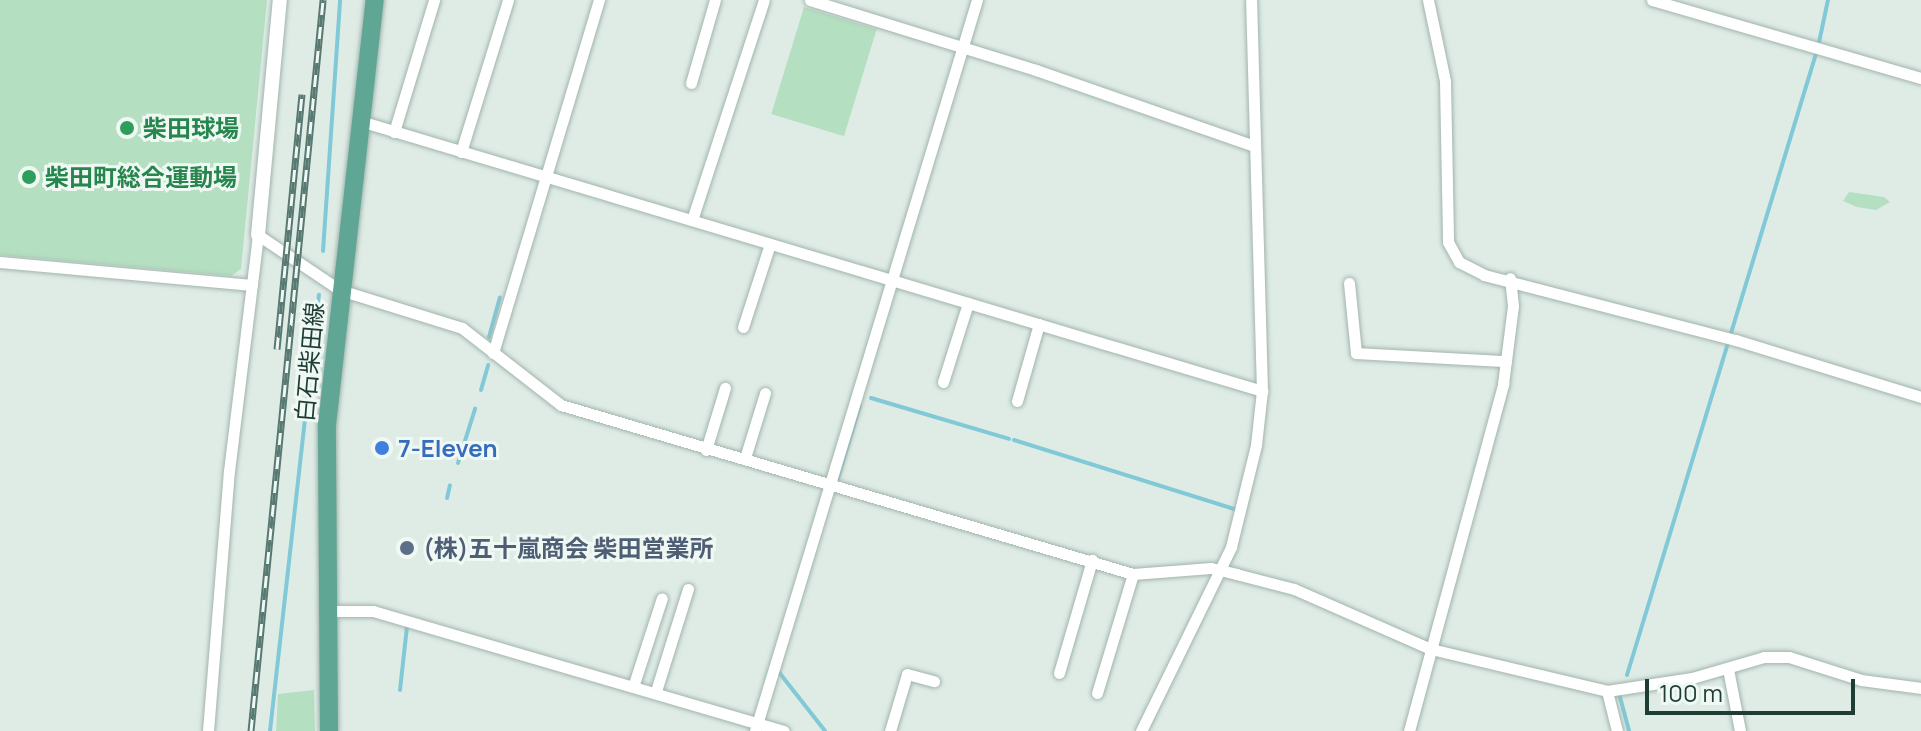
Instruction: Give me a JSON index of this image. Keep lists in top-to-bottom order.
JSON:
{
  "streets": {
    "main road": ["白石柴田線"]
  },
  "places": [
    "柴田球場",
    "柴田町総合運動場",
    "7-Eleven",
    "(株)五十嵐商会 柴田営業所"
  ],
  "scale_bar": "100 m"
}
